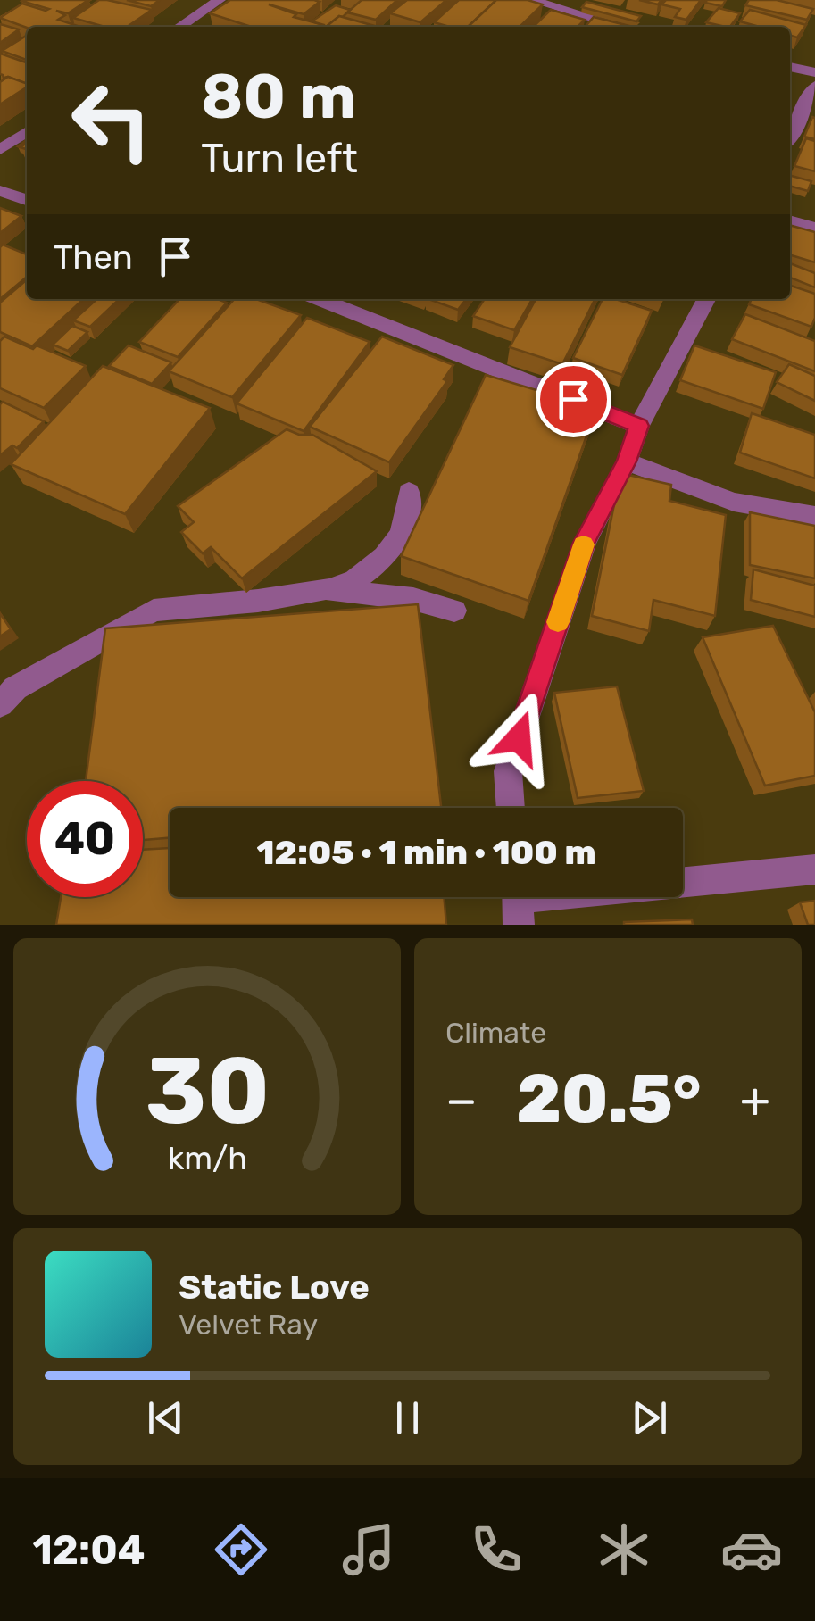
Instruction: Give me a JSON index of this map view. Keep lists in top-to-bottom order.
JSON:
{
  "page": {
    "turn": ["80 m", "Turn left"],
    "then": "Then",
    "limit": "40",
    "trip": "12:05 · 1 min · 100 m",
    "tile": "Climate",
    "heat": ["−", "20.5°", "+"],
    "song": ["Static Love", "Velvet Ray"],
    "tabs": "12:04",
    "gauge": ["30", "km/h"]
  }
}
